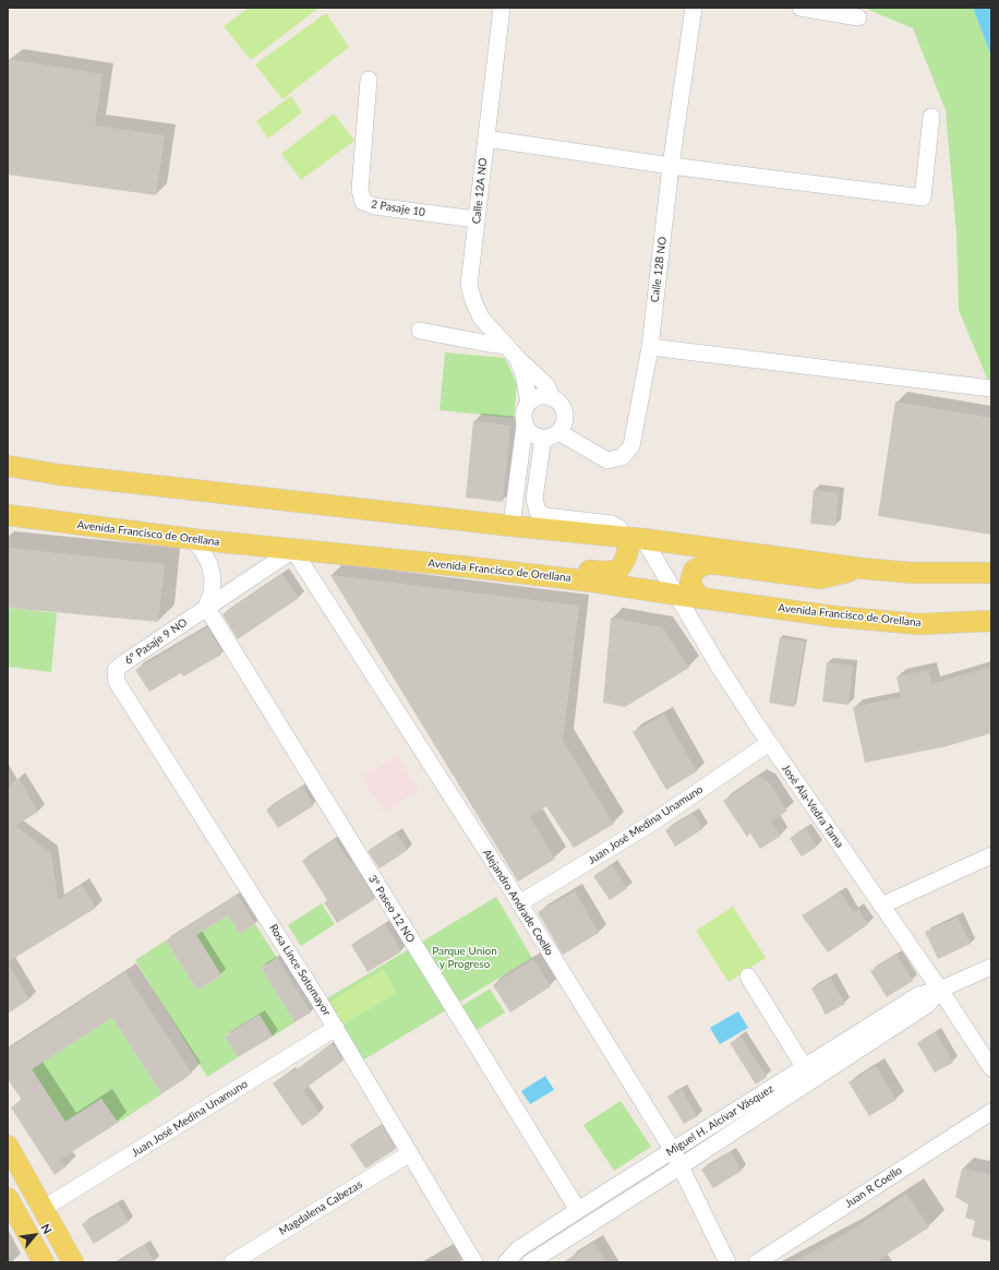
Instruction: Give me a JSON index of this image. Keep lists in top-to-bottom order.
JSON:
{
  "streets": {
    "main road": ["Avenida Francisco de Orellana"],
    "street": [
      "Calle 12A NO",
      "2 Pasaje 10",
      "Calle 12B NO",
      "6º Pasaje 9 NO",
      "José Ala-Vedra Tama",
      "Juan José Medina Unamuno",
      "Alejandro Andrade Coello",
      "3º Paseo 12 NO",
      "Rosa Lince Sotomayor",
      "Miguel H. Alcívar Vásquez",
      "Juan R Coello",
      "Magdalena Cabezas"
    ]
  },
  "crossings": [
    ["Calle 12A NO", "2 Pasaje 10"],
    ["Calle 12A NO", "Calle 12B NO"],
    ["Avenida Francisco de Orellana", "6º Pasaje 9 NO"],
    ["Avenida Francisco de Orellana", "José Ala-Vedra Tama"],
    ["Avenida Francisco de Orellana", "Alejandro Andrade Coello"],
    ["6º Pasaje 9 NO", "Alejandro Andrade Coello"],
    ["6º Pasaje 9 NO", "3º Paseo 12 NO"],
    ["6º Pasaje 9 NO", "Rosa Lince Sotomayor"],
    ["José Ala-Vedra Tama", "Juan José Medina Unamuno"],
    ["José Ala-Vedra Tama", "Miguel H. Alcívar Vásquez"],
    ["Juan José Medina Unamuno", "Alejandro Andrade Coello"],
    ["Juan José Medina Unamuno", "Rosa Lince Sotomayor"],
    ["Alejandro Andrade Coello", "Miguel H. Alcívar Vásquez"],
    ["3º Paseo 12 NO", "Miguel H. Alcívar Vásquez"],
    ["Rosa Lince Sotomayor", "Magdalena Cabezas"]
  ],
  "parks": ["Parque Union y Progreso"],
  "north": "top right"
}
